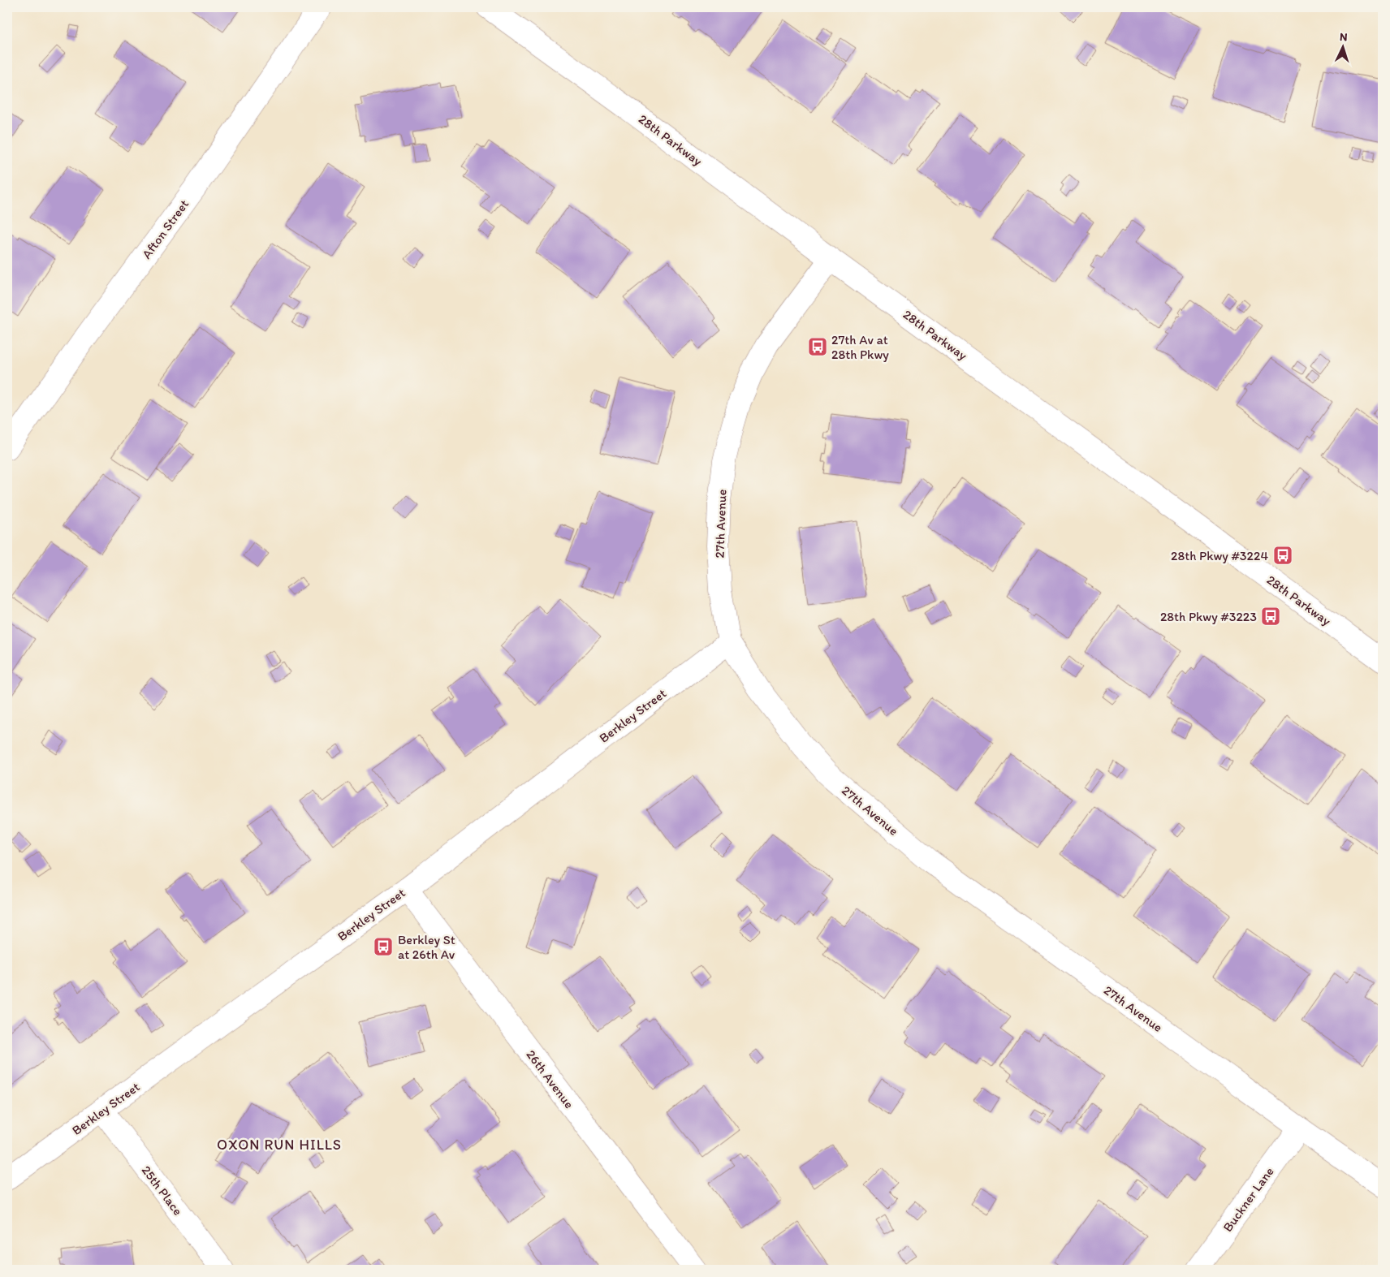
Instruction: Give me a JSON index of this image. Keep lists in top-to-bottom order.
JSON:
{
  "streets": {
    "street": [
      "28th Parkway",
      "Afton Street",
      "27th Avenue",
      "Berkley Street",
      "26th Avenue",
      "25th Place",
      "Buckner Lane"
    ]
  },
  "crossings": [
    ["28th Parkway", "27th Avenue"],
    ["27th Avenue", "Berkley Street"],
    ["27th Avenue", "Buckner Lane"],
    ["Berkley Street", "26th Avenue"],
    ["Berkley Street", "25th Place"]
  ],
  "districts": ["OXON RUN HILLS"],
  "places": {
    "bus stop": [
      "27th Av at 28th Pkwy",
      "28th Pkwy #3224",
      "28th Pkwy #3223",
      "Berkley St at 26th Av"
    ]
  },
  "north": "top"
}
